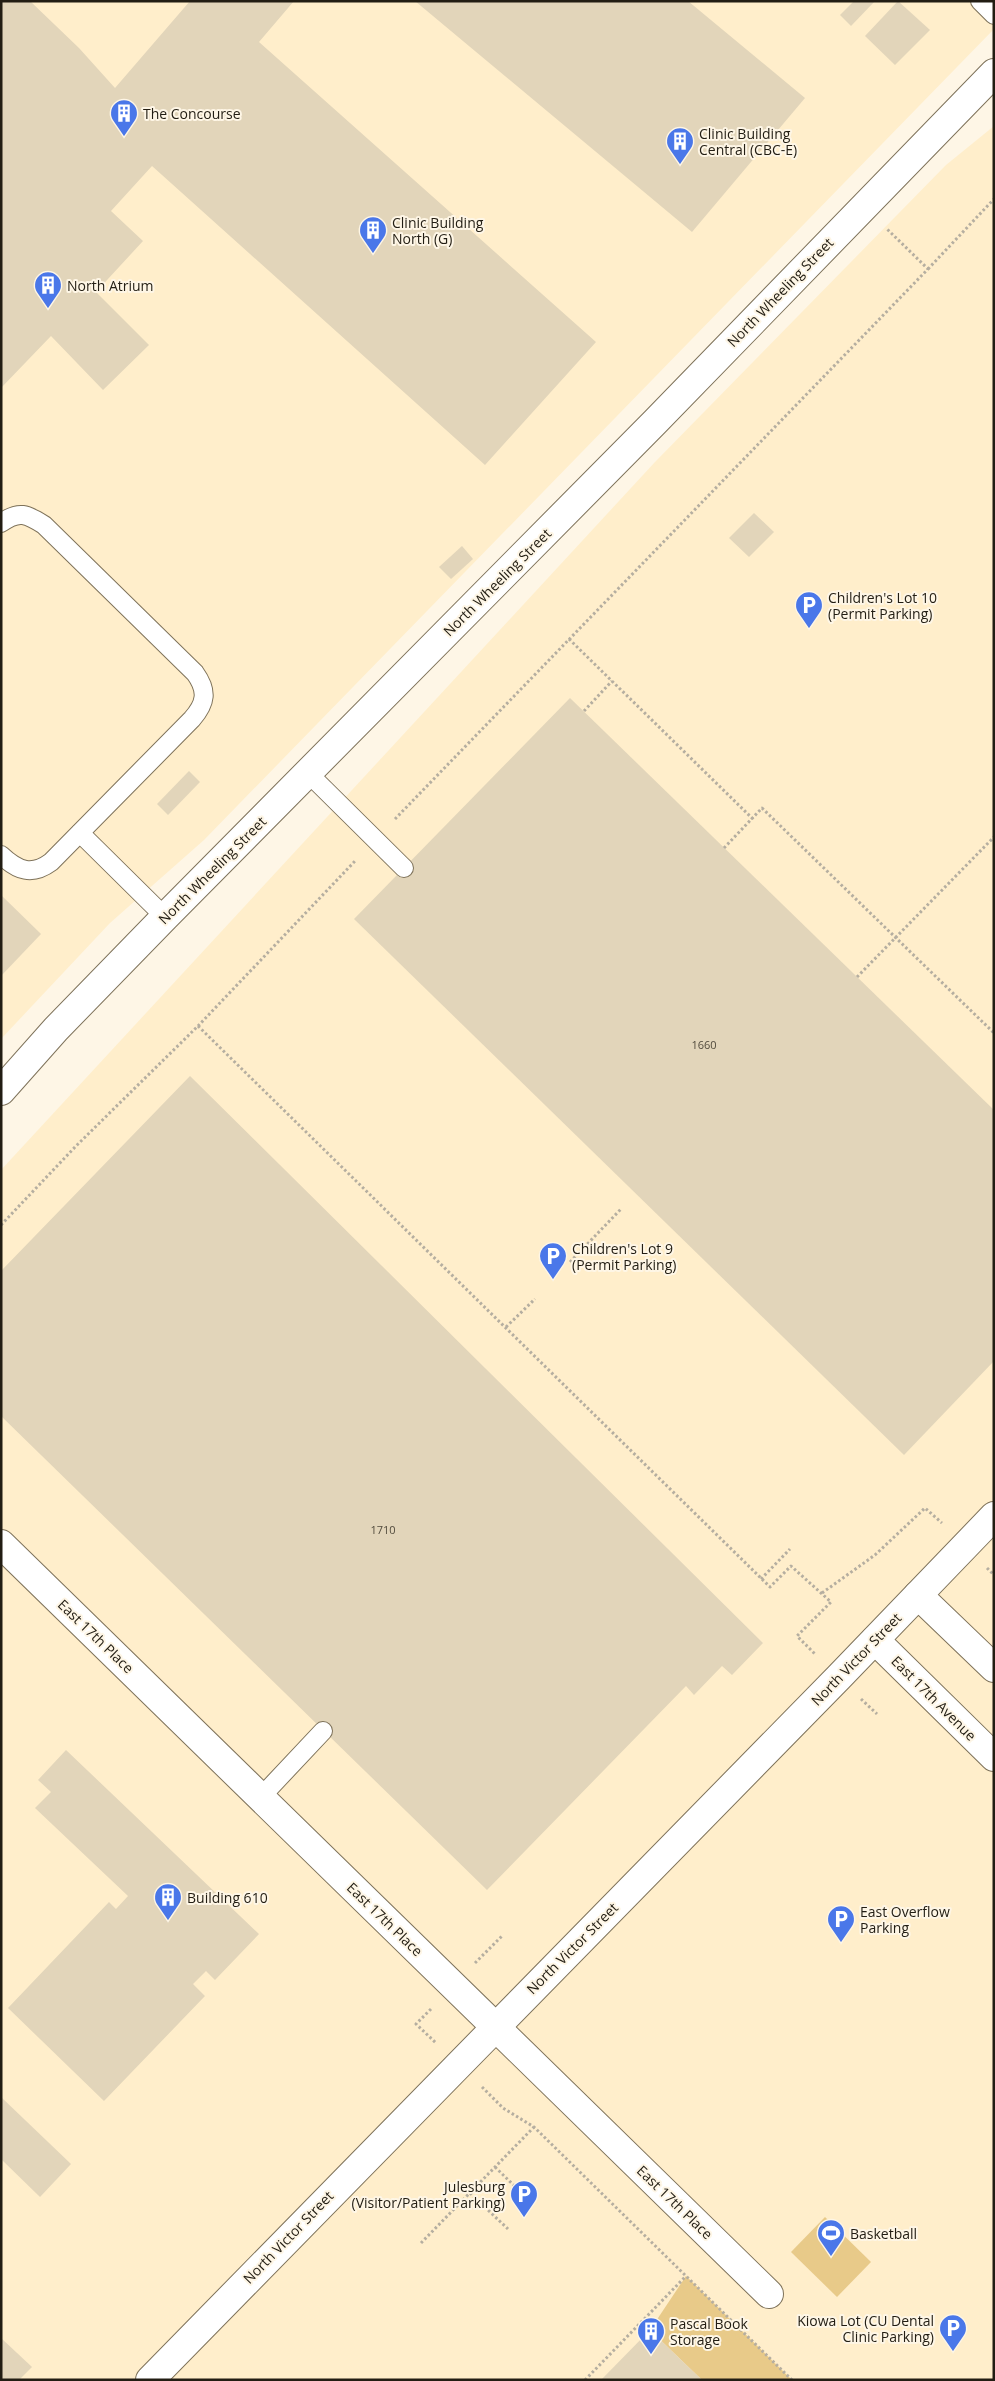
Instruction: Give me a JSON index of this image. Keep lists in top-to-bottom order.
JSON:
{
  "streets": {
    "street": [
      "North Wheeling Street",
      "East 17th Place",
      "North Victor Street",
      "East 17th Avenue"
    ]
  },
  "crossings": [
    ["East 17th Place", "North Victor Street"],
    ["North Victor Street", "East 17th Avenue"]
  ],
  "places": {
    "building": [
      "The Concourse",
      "Clinic Building Central (CBC-E)",
      "Clinic Building North (G)",
      "North Atrium",
      "Building 610",
      "Pascal Book Storage"
    ],
    "parking": [
      "Children's Lot 10 (Permit Parking)",
      "Children's Lot 9 (Permit Parking)",
      "East Overflow Parking",
      "Julesburg (Visitor/Patient Parking)",
      "Kiowa Lot (CU Dental Clinic Parking)"
    ],
    "sports": ["Basketball"]
  },
  "house_numbers": ["1660", "1710"]
}
